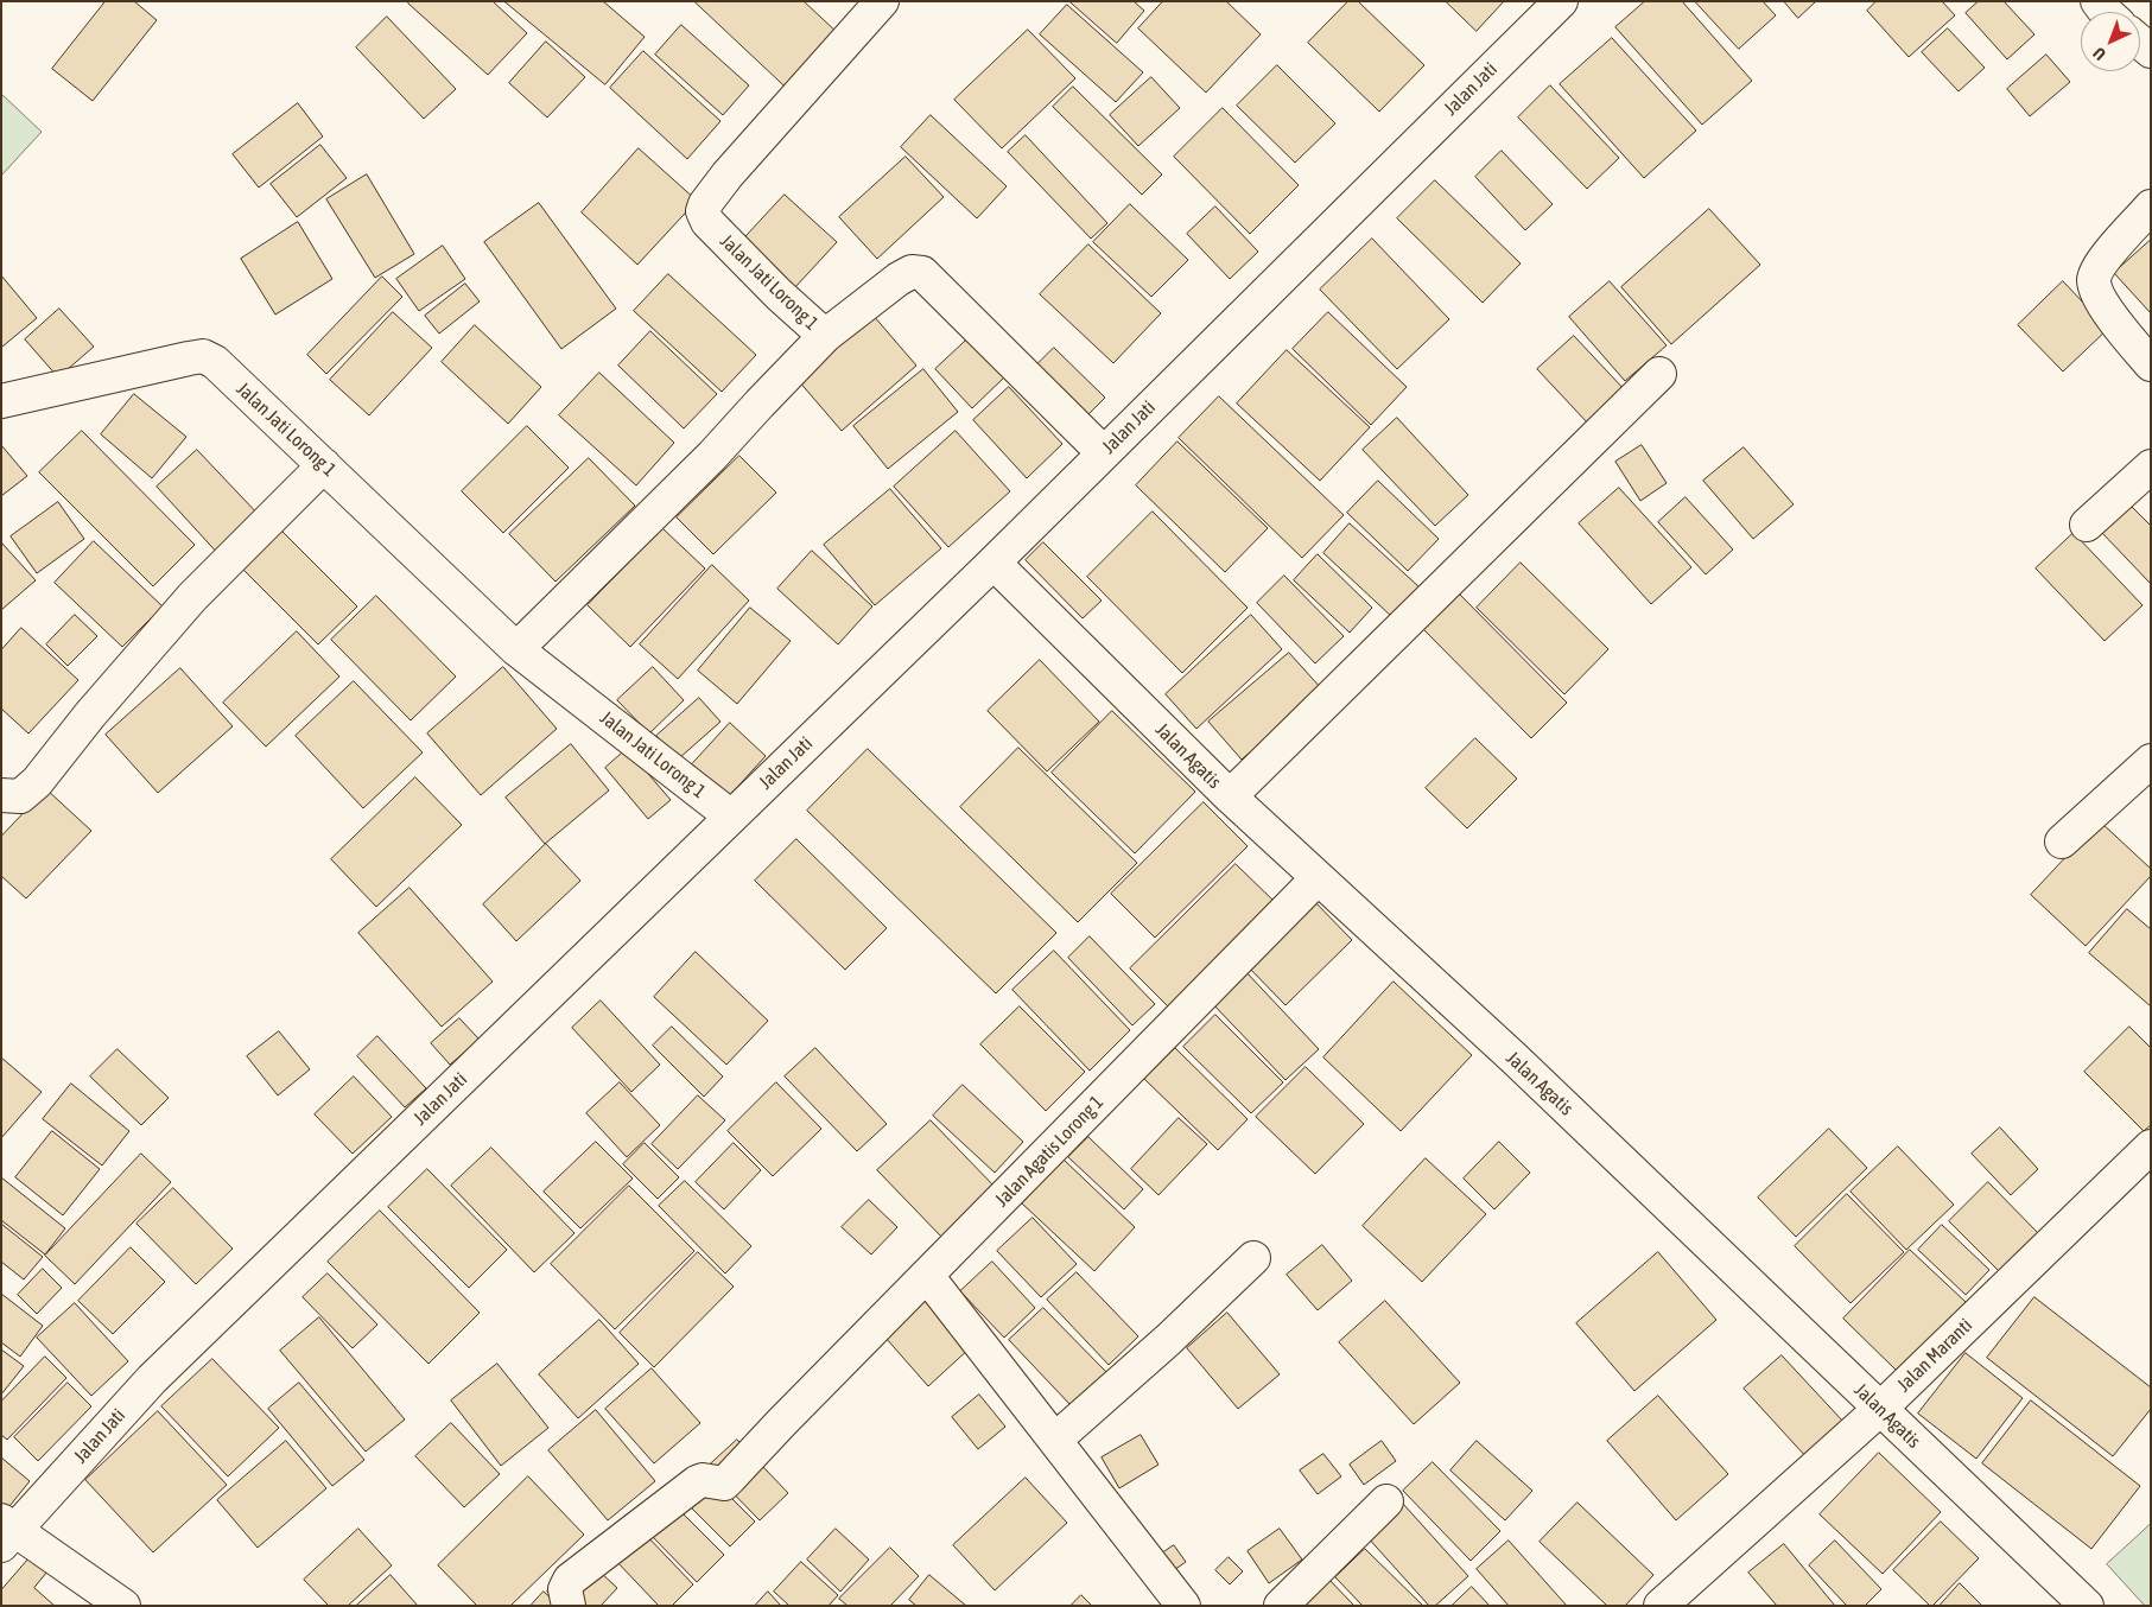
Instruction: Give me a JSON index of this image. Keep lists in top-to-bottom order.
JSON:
{
  "streets": {
    "street": [
      "Jalan Jati",
      "Jalan Jati Lorong 1",
      "Jalan Agatis",
      "Jalan Agatis Lorong 1",
      "Jalan Maranti"
    ]
  },
  "crossings": [
    ["Jalan Jati", "Jalan Jati Lorong 1"],
    ["Jalan Jati", "Jalan Agatis"],
    ["Jalan Agatis", "Jalan Agatis Lorong 1"],
    ["Jalan Agatis", "Jalan Maranti"]
  ],
  "north": "bottom left"
}
